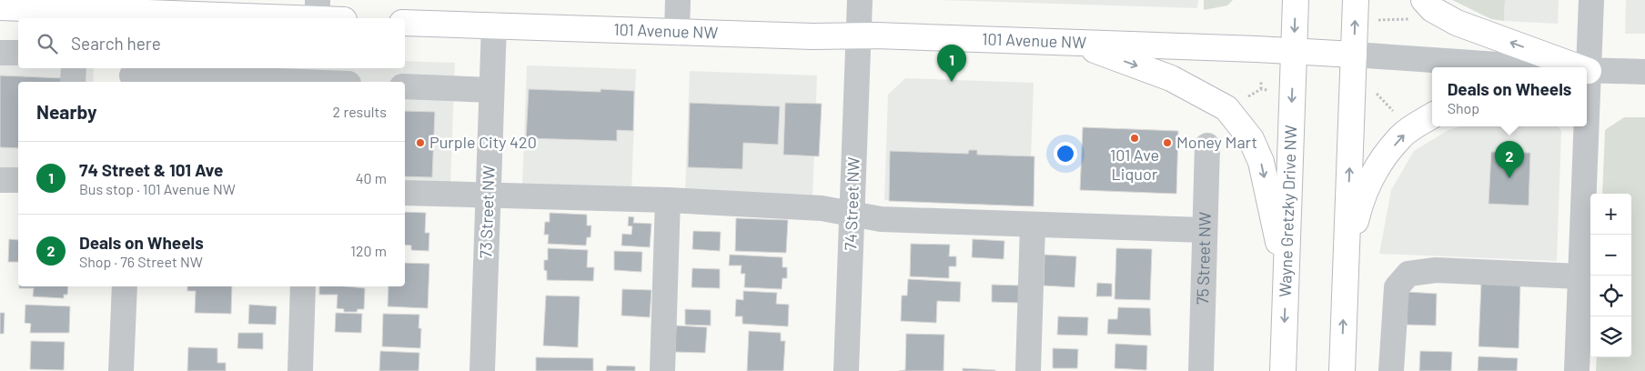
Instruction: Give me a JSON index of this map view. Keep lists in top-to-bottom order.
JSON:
{
  "streets": {
    "main road": ["101 Avenue NW", "Wayne Gretzky Drive NW"],
    "street": ["74 Street NW", "73 Street NW", "75 Street NW"]
  },
  "crossings": [
    ["101 Avenue NW", "74 Street NW"],
    ["101 Avenue NW", "Wayne Gretzky Drive NW"],
    ["101 Avenue NW", "73 Street NW"]
  ],
  "places": ["101 Ave Liquor", "Purple City 420", "Money Mart"],
  "page": {
    "search": "Search here",
    "pins": ["1", "2"],
    "popup": ["Deals on Wheels", "Shop"],
    "heading": ["Nearby", "2 results"],
    "list": [
      {
        "mark": "1",
        "name": "74 Street & 101 Ave",
        "note": "Bus stop · 101 Avenue NW",
        "value": "40 m"
      },
      {
        "mark": "2",
        "name": "Deals on Wheels",
        "note": "Shop · 76 Street NW",
        "value": "120 m"
      }
    ],
    "map_buttons": ["+", "−"]
  }
}
